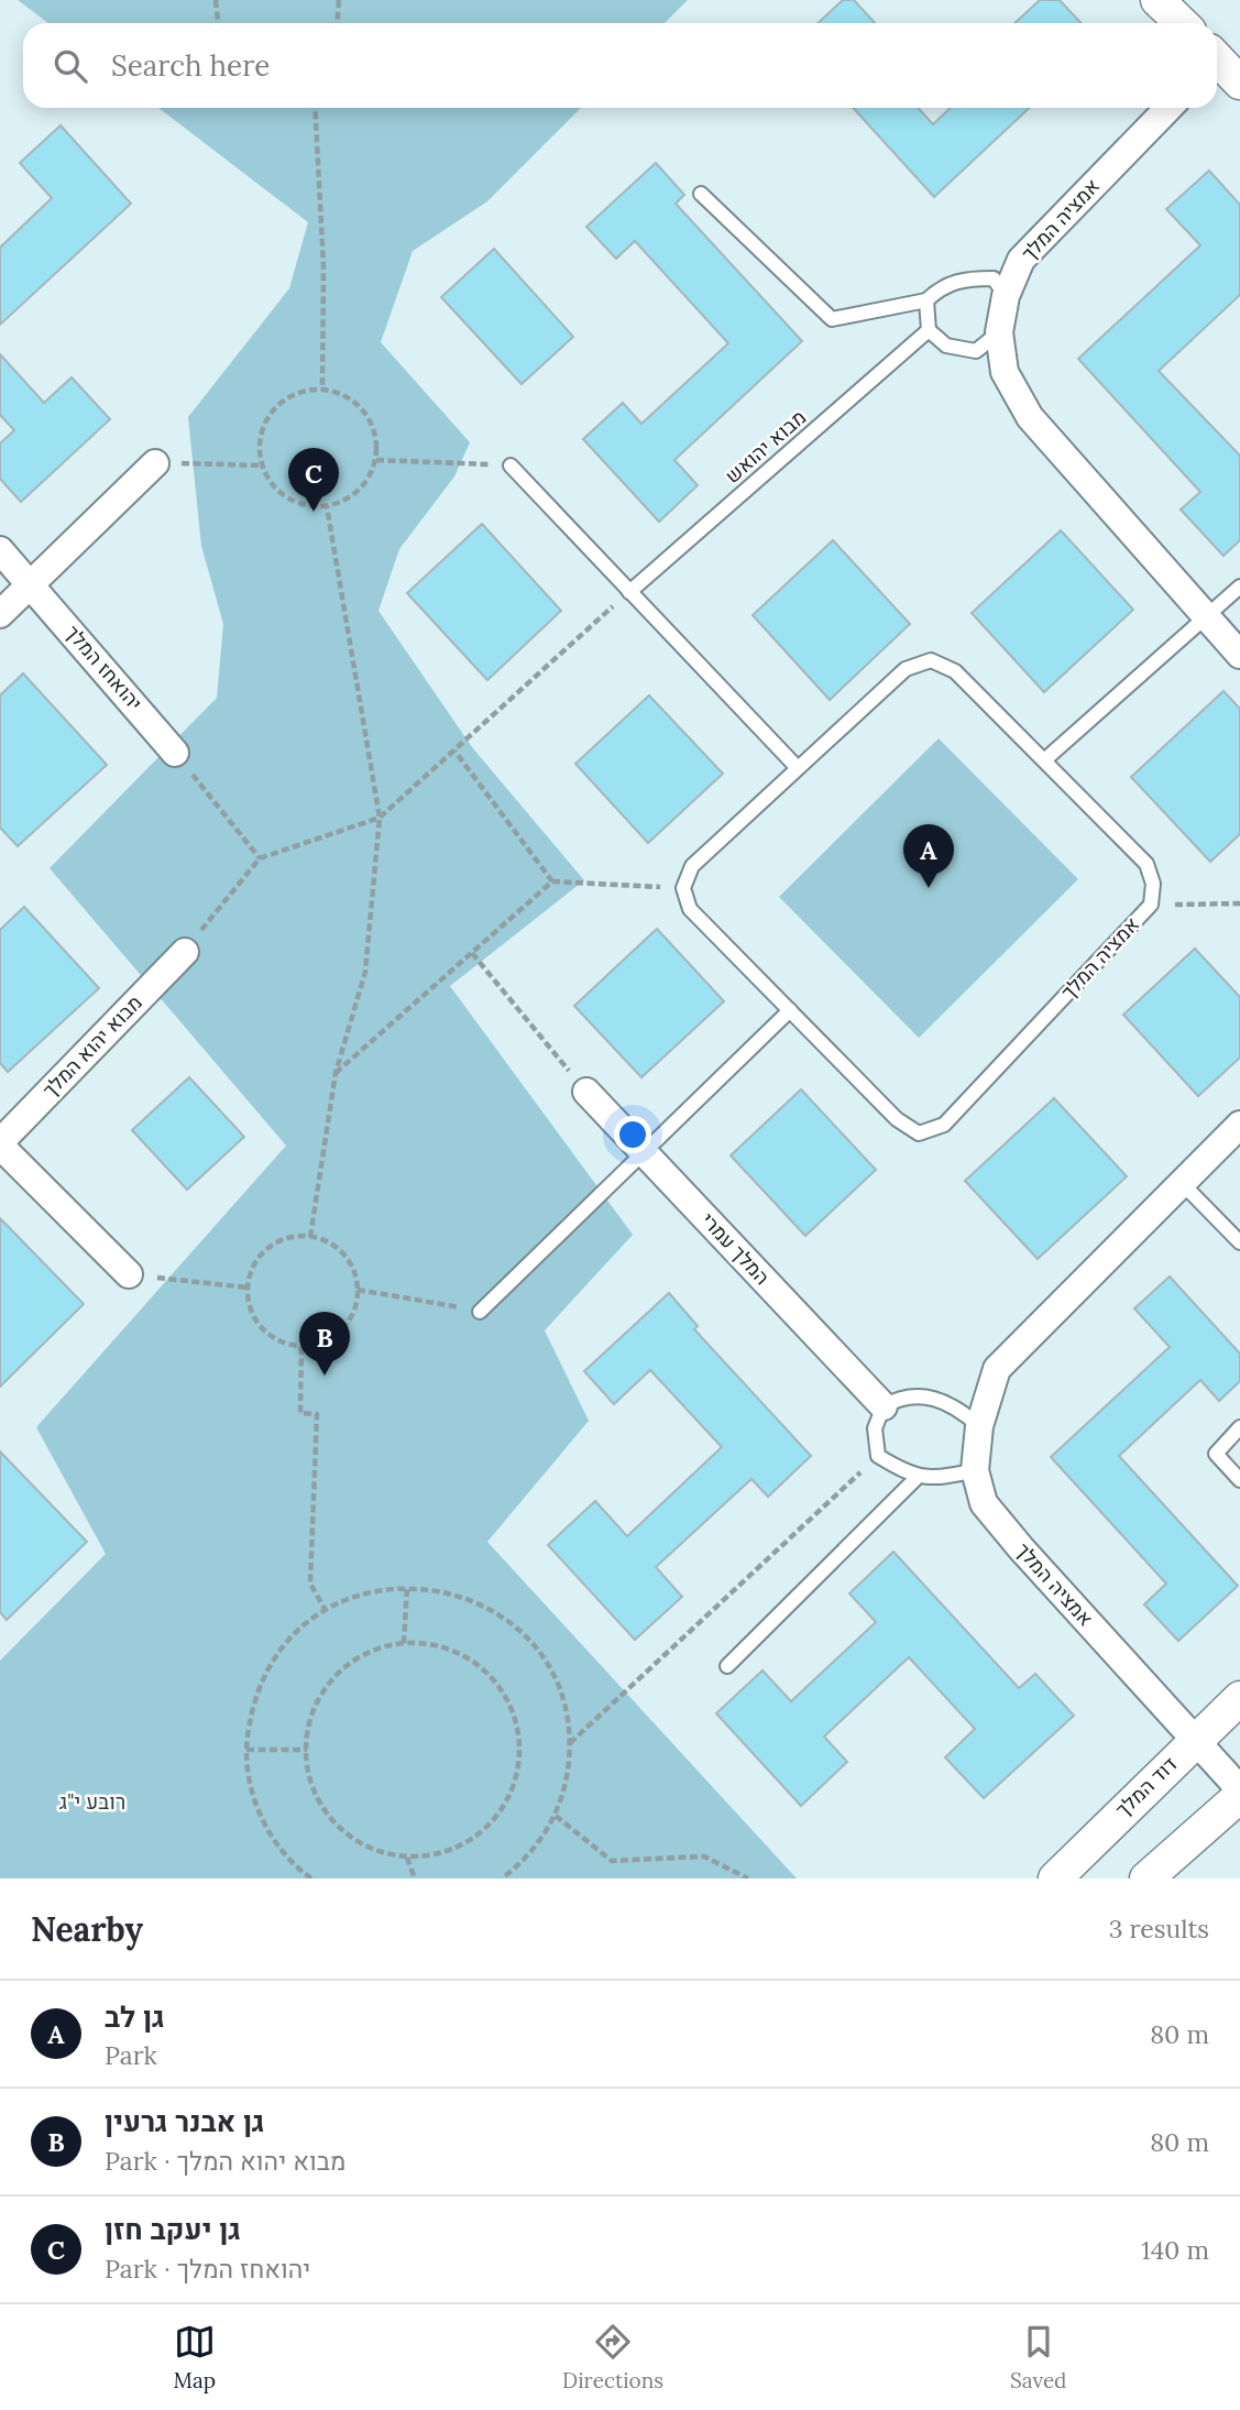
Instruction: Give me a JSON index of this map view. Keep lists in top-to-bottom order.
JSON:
{
  "streets": {
    "street": [
      "אמציה המלך",
      "יהואחז המלך",
      "מבוא יהוא המלך",
      "המלך עמרי",
      "דוד המלך"
    ],
    "lane": ["מבוא יהואש"]
  },
  "crossings": [
    ["אמציה המלך", "מבוא יהואש"],
    ["אמציה המלך", "המלך עמרי"],
    ["אמציה המלך", "דוד המלך"]
  ],
  "districts": ["רובע י\"ג"],
  "page": {
    "search": "Search here",
    "pins": ["C", "A", "B"],
    "heading": ["Nearby", "3 results"],
    "list": [
      {
        "mark": "A",
        "name": "גן לב",
        "note": "Park",
        "value": "80 m"
      },
      {
        "mark": "B",
        "name": "גן אבנר גרעין",
        "note": "Park · מבוא יהוא המלך",
        "value": "80 m"
      },
      {
        "mark": "C",
        "name": "גן יעקב חזן",
        "note": "Park · יהואחז המלך",
        "value": "140 m"
      }
    ],
    "nav": ["Map", "Directions", "Saved"]
  }
}
